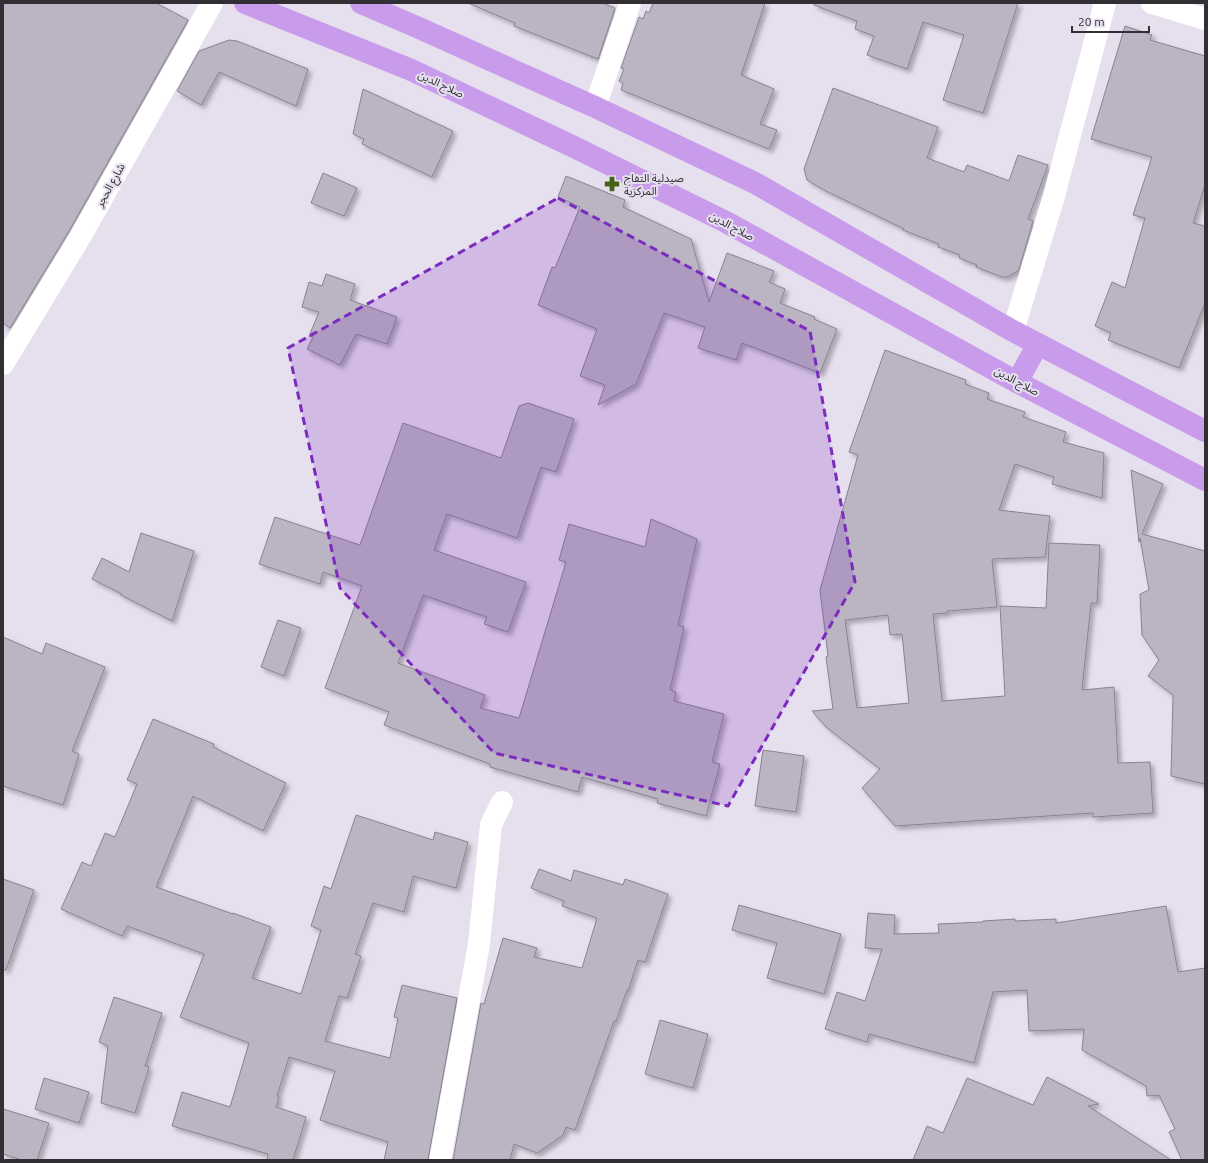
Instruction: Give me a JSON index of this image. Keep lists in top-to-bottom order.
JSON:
{
  "streets": {
    "highway": ["صلاح الدين"],
    "street": ["شارع الحجر"]
  },
  "places": {
    "pharmacy": ["صيدلية التفاح المركزية"]
  },
  "scale_bar": "20 m"
}
